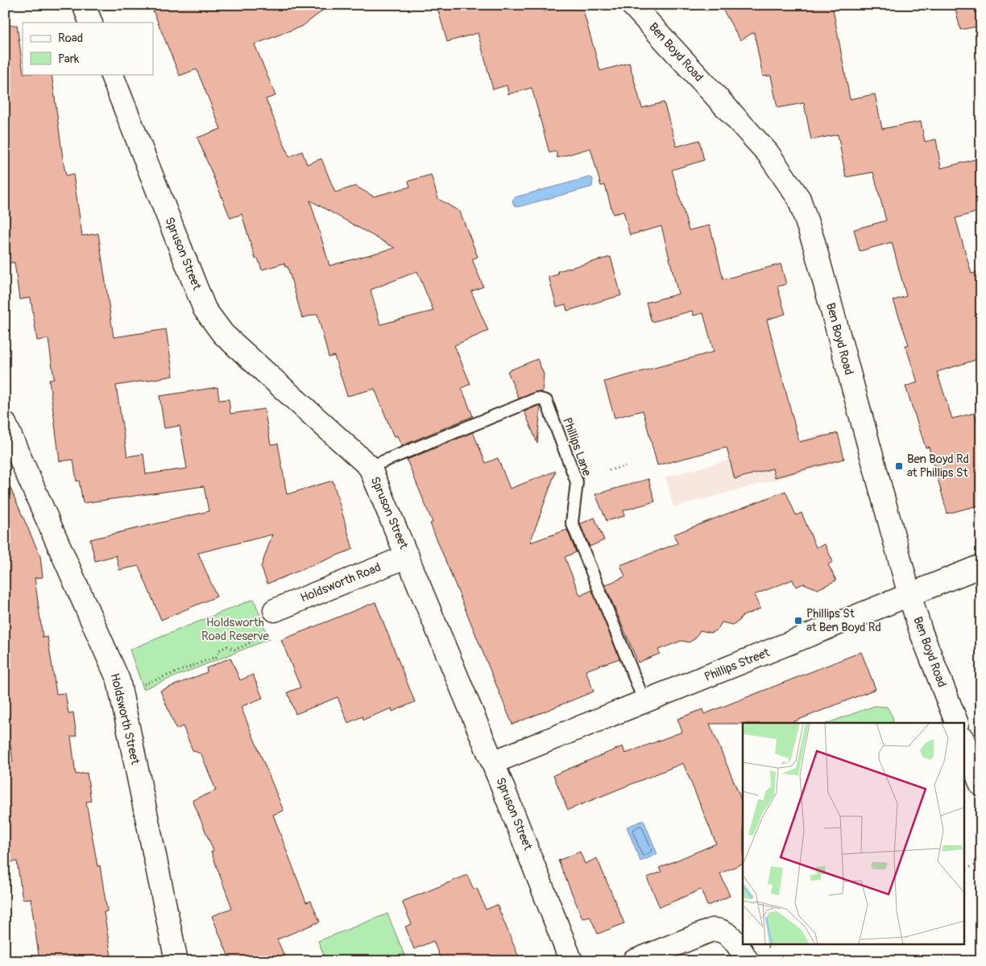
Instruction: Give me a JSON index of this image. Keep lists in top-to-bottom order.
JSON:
{
  "streets": {
    "street": [
      "Ben Boyd Road",
      "Spruson Street",
      "Holdsworth Road",
      "Phillips Street",
      "Holdsworth Street"
    ],
    "lane": ["Phillips Lane"]
  },
  "crossings": [
    ["Ben Boyd Road", "Phillips Street"],
    ["Spruson Street", "Phillips Lane"],
    ["Spruson Street", "Holdsworth Road"],
    ["Spruson Street", "Phillips Street"],
    ["Phillips Lane", "Phillips Street"]
  ],
  "parks": ["Holdsworth Road Reserve"],
  "places": {
    "transit": ["Ben Boyd Rd at Phillips St", "Phillips St at Ben Boyd Rd"]
  },
  "legend": ["Road", "Park"]
}
